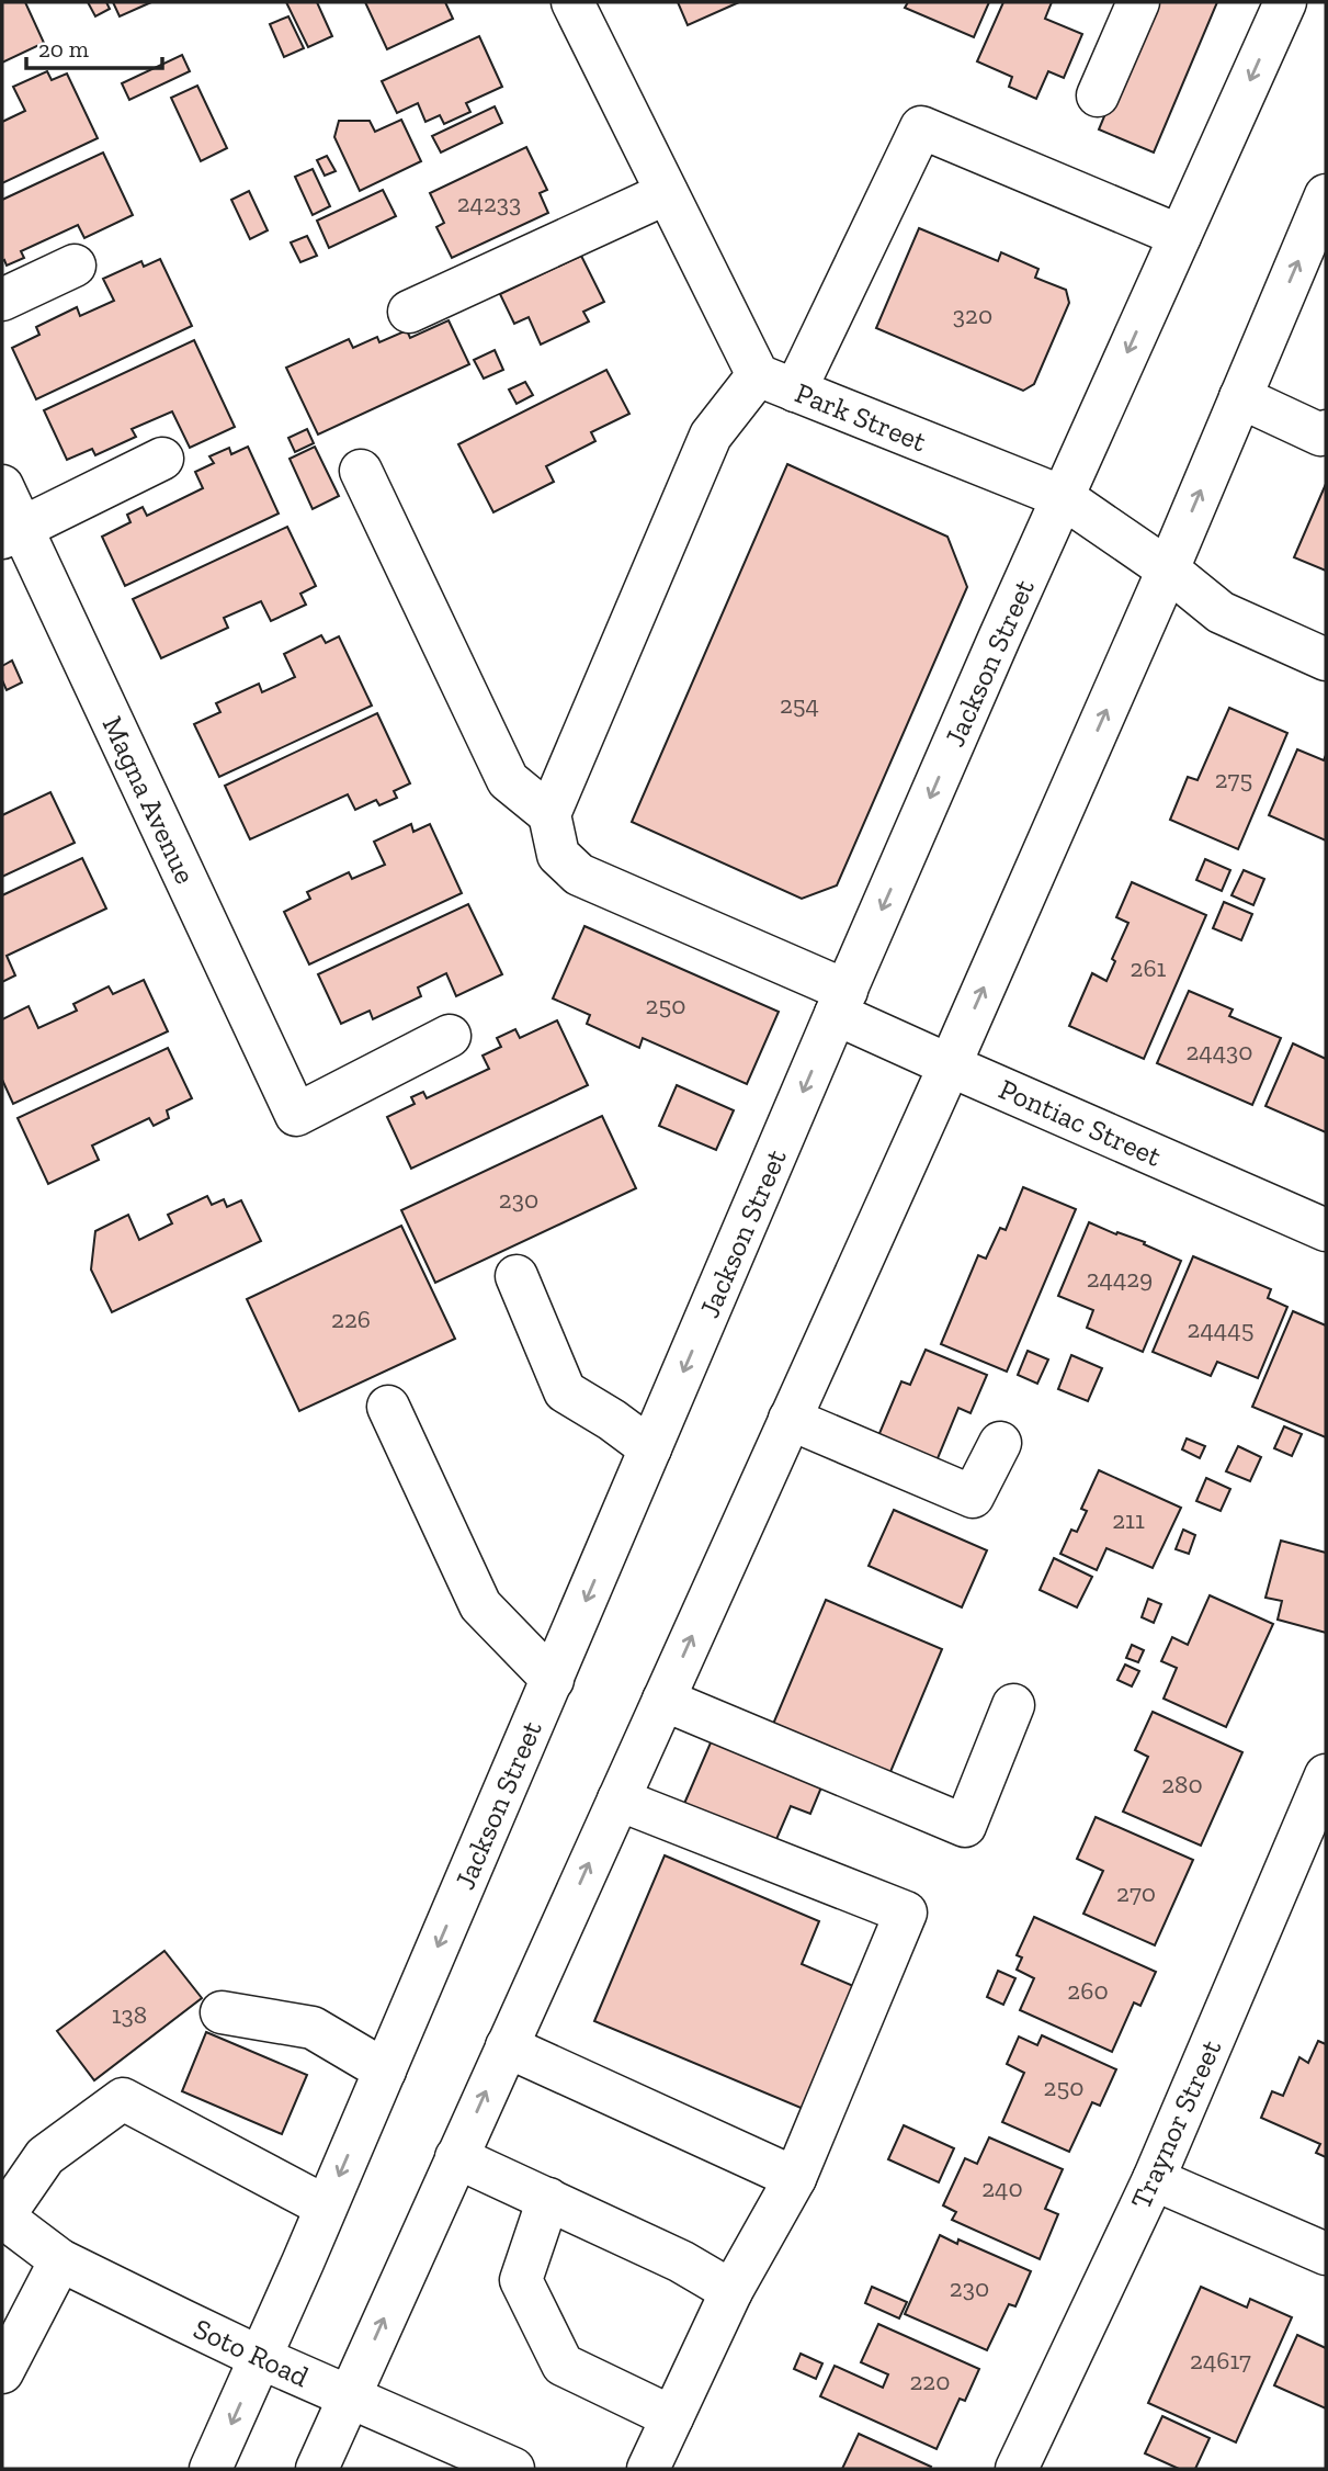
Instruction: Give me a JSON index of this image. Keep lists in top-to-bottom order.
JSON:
{
  "streets": {
    "main road": [
      "Park Street",
      "Jackson Street",
      "Magna Avenue",
      "Pontiac Street",
      "Traynor Street",
      "Soto Road"
    ]
  },
  "crossings": [
    ["Park Street", "Jackson Street"],
    ["Jackson Street", "Pontiac Street"],
    ["Jackson Street", "Soto Road"]
  ],
  "house_numbers": [
    "24233",
    "320",
    "254",
    "275",
    "261",
    "250",
    "24430",
    "230",
    "24429",
    "226",
    "24445",
    "211",
    "280",
    "270",
    "260",
    "138",
    "250",
    "240",
    "230",
    "24617",
    "220"
  ],
  "scale_bar": "20 m"
}
